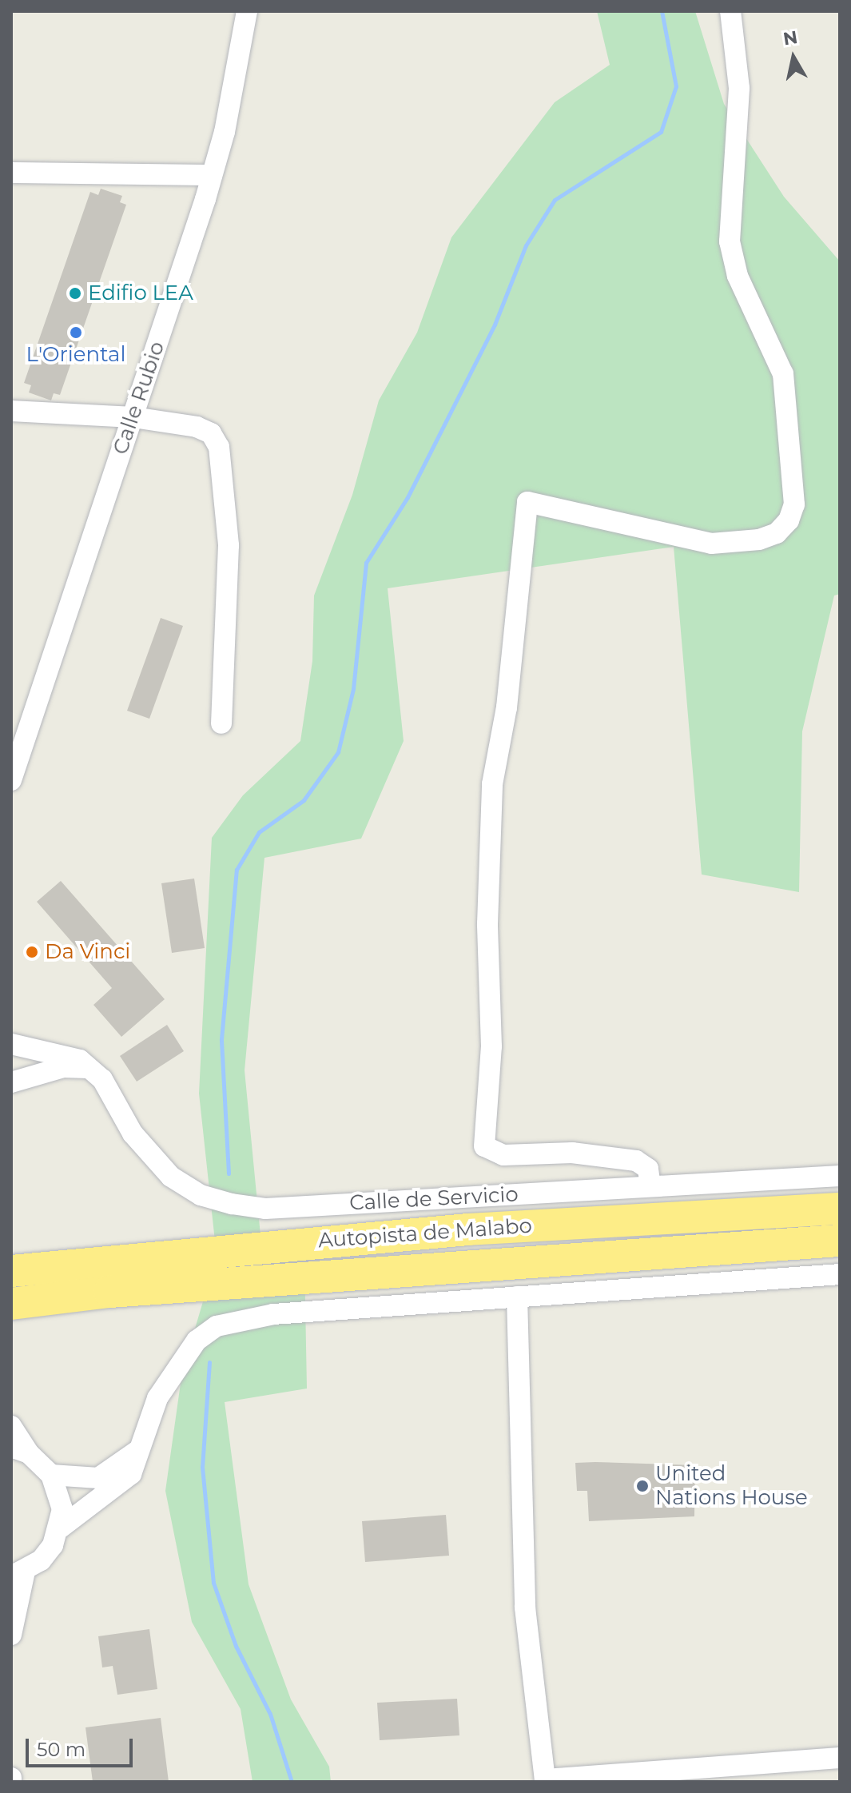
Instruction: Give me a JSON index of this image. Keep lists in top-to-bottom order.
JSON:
{
  "streets": {
    "highway": ["Autopista de Malabo"],
    "street": ["Calle Rubio", "Calle de Servicio"]
  },
  "places": [
    "Edifio LEA",
    "L'Oriental",
    "Da Vinci",
    "United Nations House"
  ],
  "scale_bar": "50 m",
  "north": "top"
}
